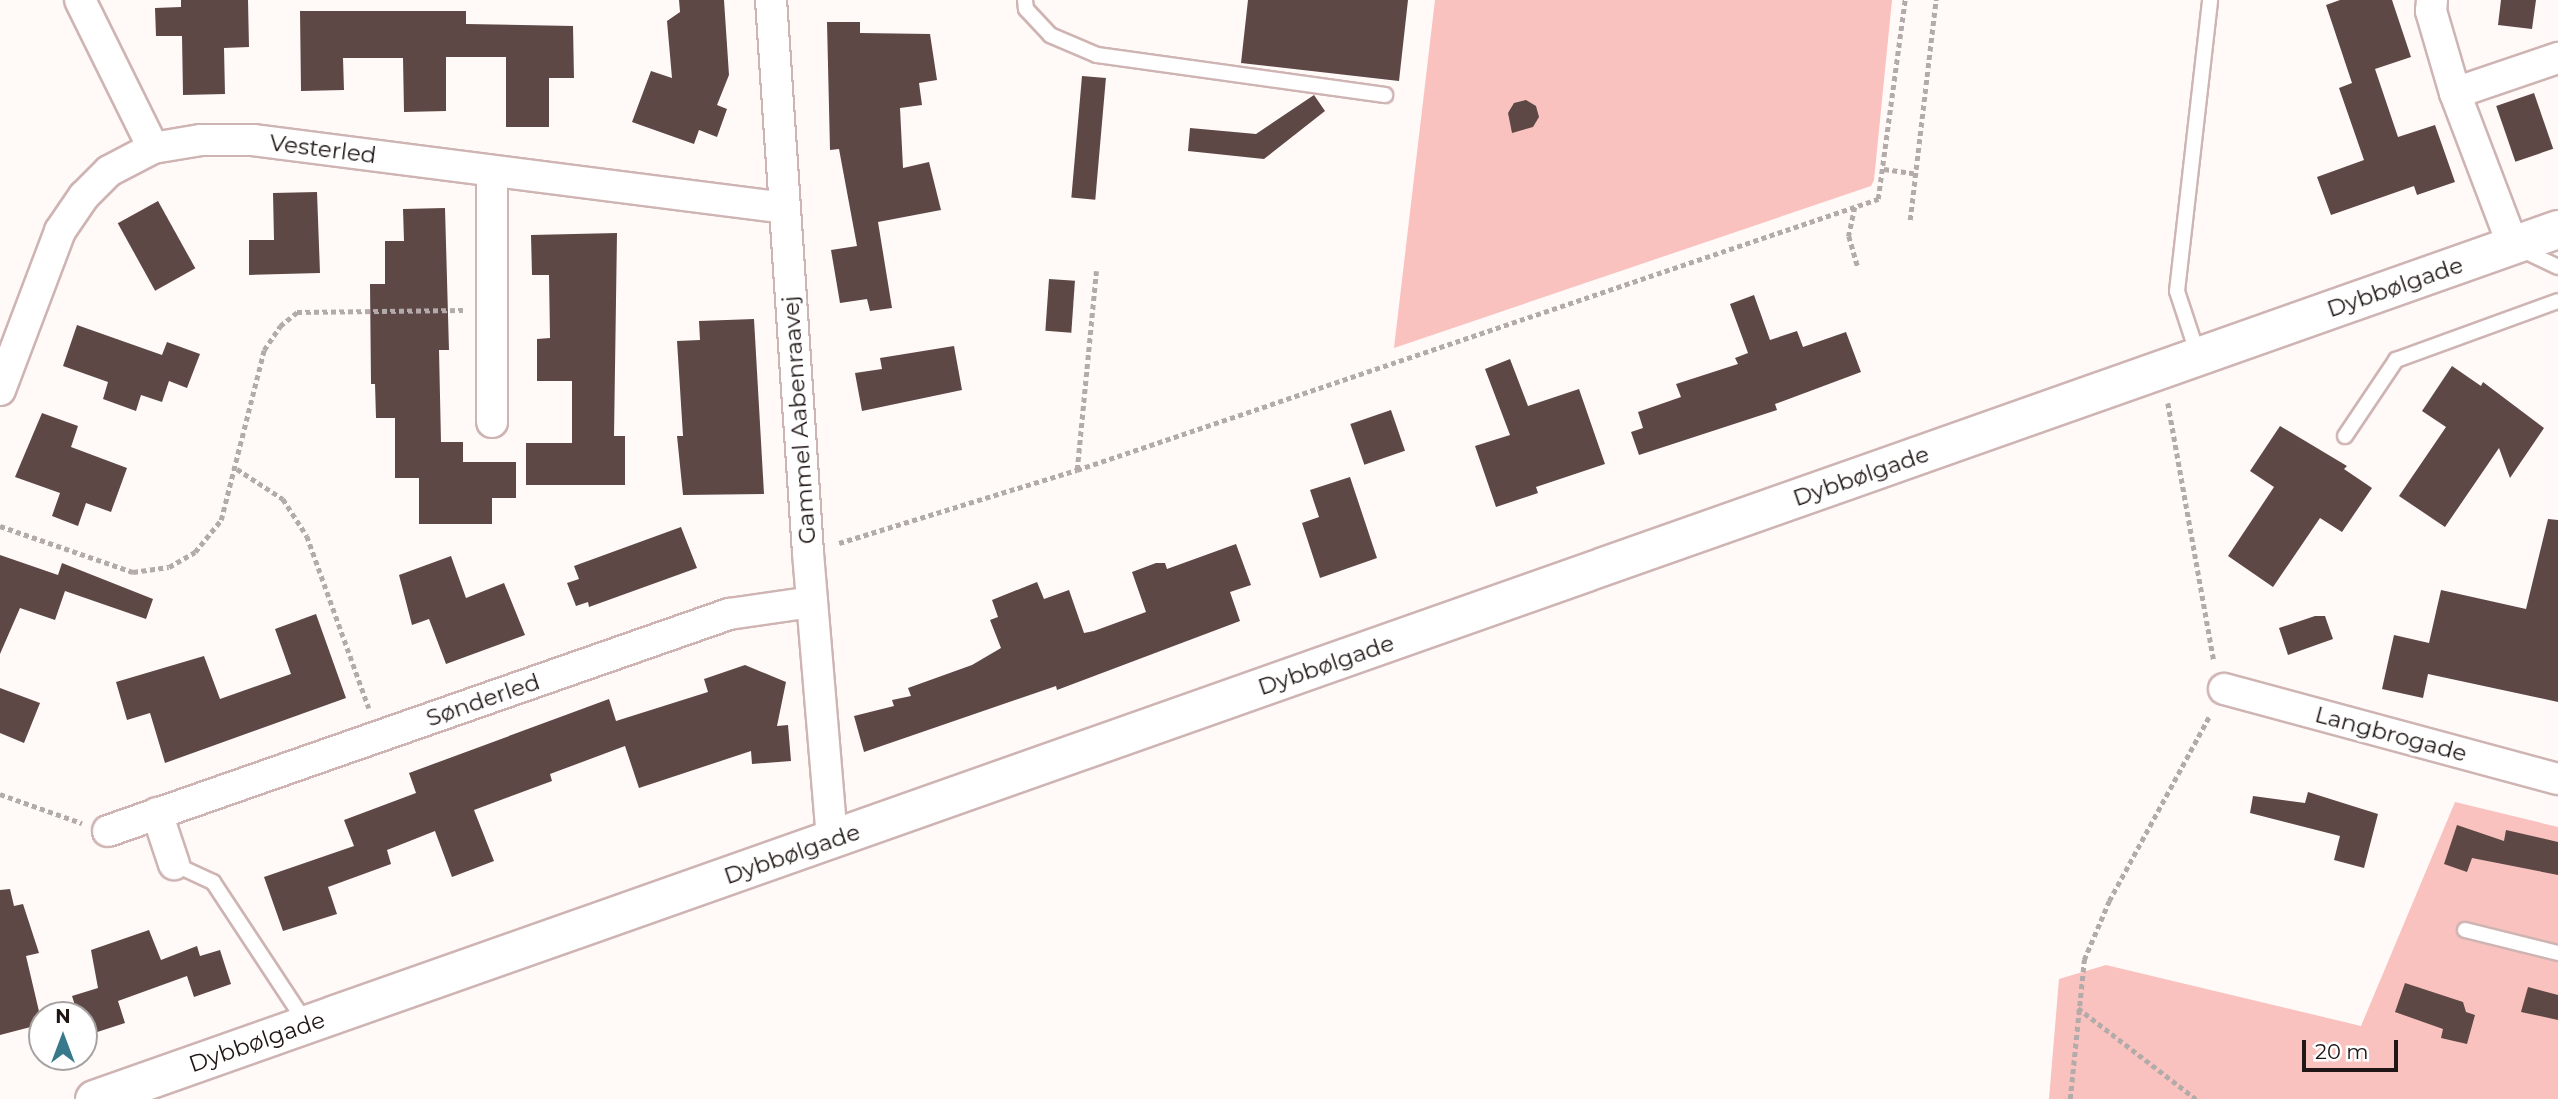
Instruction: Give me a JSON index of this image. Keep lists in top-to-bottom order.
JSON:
{
  "streets": {
    "street": [
      "Vesterled",
      "Dybbølgade",
      "Gammel Aabenraavej",
      "Sønderled",
      "Langbrogade"
    ]
  },
  "crossings": [
    ["Vesterled", "Gammel Aabenraavej"],
    ["Dybbølgade", "Gammel Aabenraavej"],
    ["Gammel Aabenraavej", "Sønderled"]
  ],
  "scale_bar": "20 m",
  "north": "top"
}
